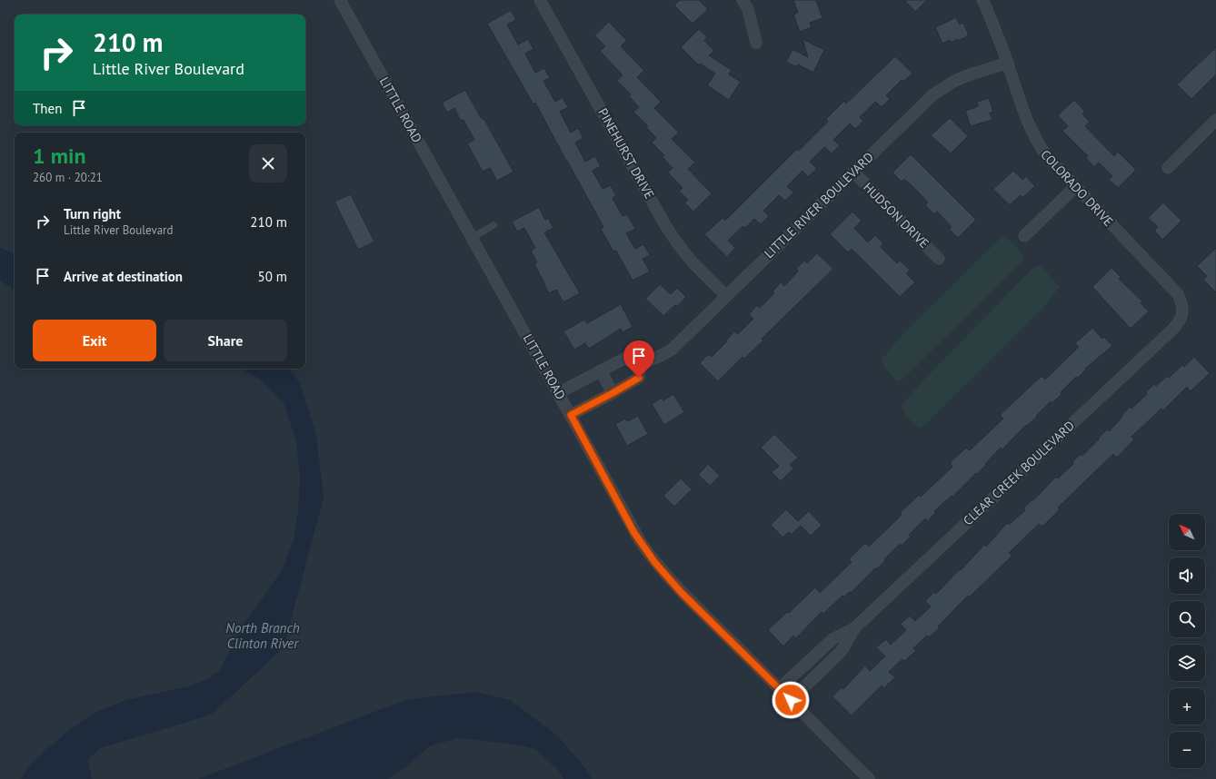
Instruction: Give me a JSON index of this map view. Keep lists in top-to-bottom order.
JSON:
{
  "streets": {
    "street": [
      "LITTLE ROAD",
      "PINEHURST DRIVE",
      "COLORADO DRIVE",
      "LITTLE RIVER BOULEVARD",
      "HUDSON DRIVE",
      "CLEAR CREEK BOULEVARD"
    ]
  },
  "crossings": [
    ["LITTLE ROAD", "CLEAR CREEK BOULEVARD"],
    ["PINEHURST DRIVE", "LITTLE RIVER BOULEVARD"],
    ["COLORADO DRIVE", "LITTLE RIVER BOULEVARD"],
    ["COLORADO DRIVE", "CLEAR CREEK BOULEVARD"],
    ["LITTLE RIVER BOULEVARD", "HUDSON DRIVE"]
  ],
  "water": ["North Branch Clinton River"],
  "north": "top left",
  "page": {
    "turn": ["210 m", "Little River Boulevard"],
    "then": "Then",
    "heading": ["1 min", "260 m · 20:21"],
    "list": [
      {
        "name": "Turn right",
        "note": "Little River Boulevard",
        "value": "210 m"
      },
      {
        "name": "Arrive at destination",
        "value": "50 m"
      }
    ],
    "buttons": ["Exit", "Share"],
    "map_buttons": ["+", "−"]
  }
}
